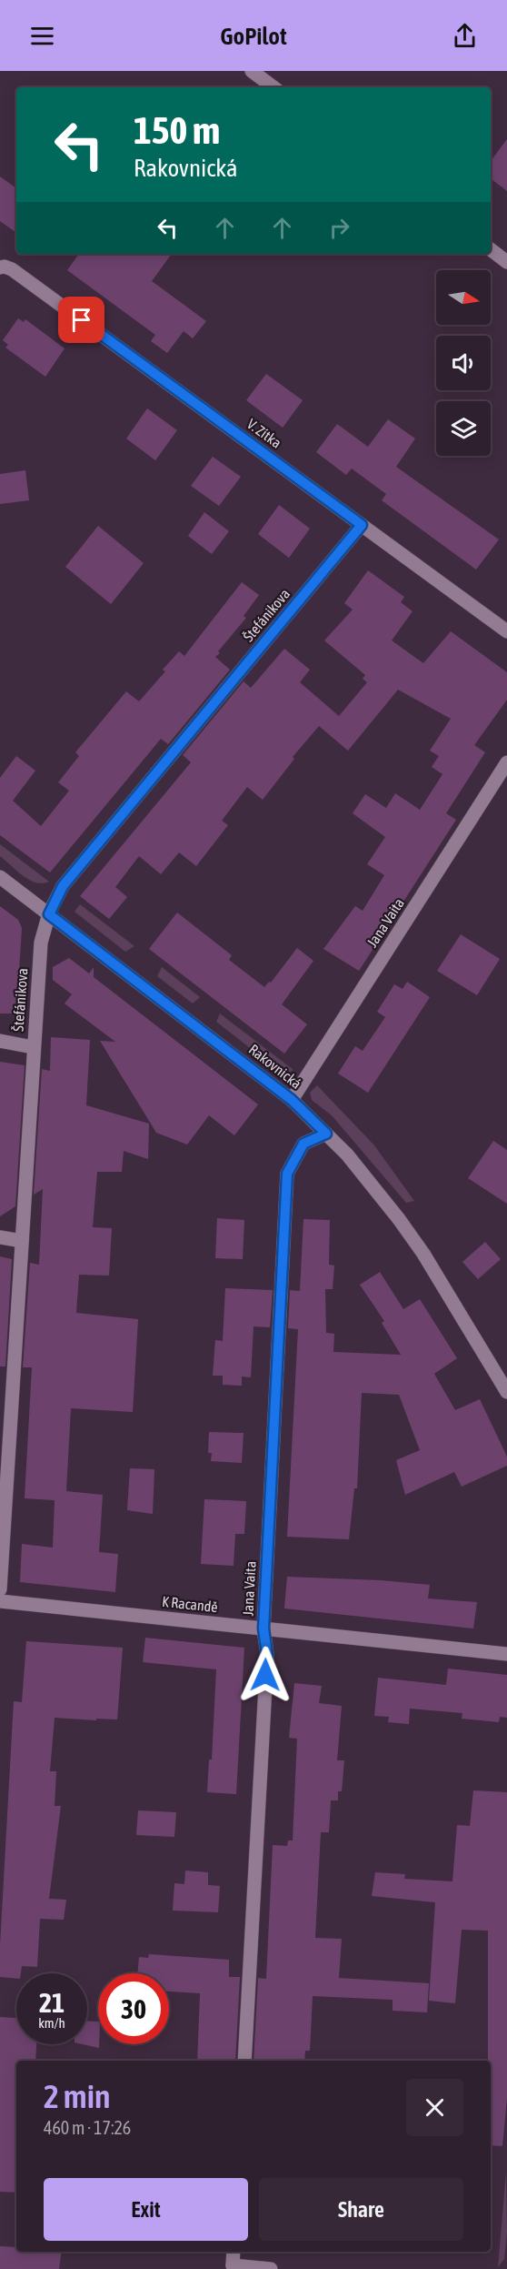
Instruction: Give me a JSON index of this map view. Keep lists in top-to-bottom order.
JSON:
{
  "streets": {
    "street": [
      "V. Zítka",
      "Štefánikova",
      "Jana Vaita",
      "Rakovnická",
      "K Racandě"
    ]
  },
  "crossings": [
    ["V. Zítka", "Štefánikova"],
    ["Štefánikova", "Rakovnická"],
    ["Jana Vaita", "Rakovnická"],
    ["Jana Vaita", "K Racandě"]
  ],
  "north": "right",
  "page": {
    "header": "GoPilot",
    "turn": ["150 m", "Rakovnická"],
    "speed": "21 km/h",
    "limit": "30",
    "heading": ["2 min", "460 m · 17:26"],
    "buttons": ["Exit", "Share"]
  }
}
